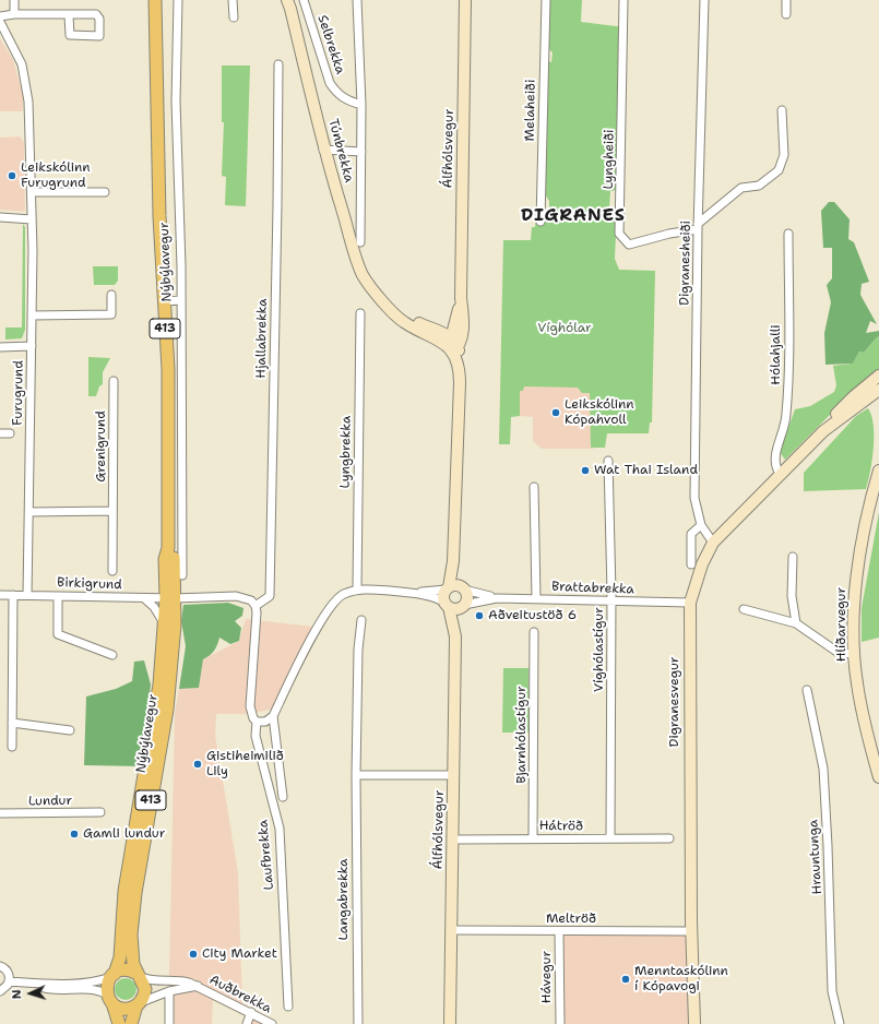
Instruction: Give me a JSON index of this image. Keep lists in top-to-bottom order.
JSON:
{
  "streets": {
    "main road": ["Nýbýlavegur", "413"],
    "street": [
      "Selbrekka",
      "Melaheiði",
      "Álfhólsvegur",
      "Túnbrekka",
      "Lyngheiði",
      "Digranesheiði",
      "Hjallabrekka",
      "Hólahjalli",
      "Furugrund",
      "Grenigrund",
      "Lyngbrekka",
      "Birkigrund",
      "Brattabrekka",
      "Hlíðarvegur",
      "Víghólastígur",
      "Digranesvegur",
      "Bjarnhólastígur",
      "Lundur",
      "Hátröð",
      "Laufbrekka",
      "Hrauntunga",
      "Langabrekka",
      "Meltröð",
      "Hávegur",
      "Auðbrekka"
    ]
  },
  "crossings": [
    ["Álfhólsvegur", "Túnbrekka"],
    ["Álfhólsvegur", "Brattabrekka"],
    ["Álfhólsvegur", "Hátröð"],
    ["Álfhólsvegur", "Meltröð"],
    ["Lyngheiði", "Digranesheiði"],
    ["Nýbýlavegur", "413"],
    ["Nýbýlavegur", "Birkigrund"],
    ["Nýbýlavegur", "Auðbrekka"],
    ["Digranesheiði", "Digranesvegur"],
    ["413", "Auðbrekka"],
    ["Hólahjalli", "Digranesvegur"],
    ["Furugrund", "Birkigrund"],
    ["Brattabrekka", "Víghólastígur"],
    ["Brattabrekka", "Digranesvegur"],
    ["Víghólastígur", "Hátröð"],
    ["Digranesvegur", "Meltröð"],
    ["Bjarnhólastígur", "Hátröð"],
    ["Meltröð", "Hávegur"]
  ],
  "districts": ["DIGRANES"],
  "parks": ["Víghólar"],
  "places": [
    "Leikskólinn Furugrund",
    "Leikskólinn Kópahvoll",
    "Wat Thai Island",
    "Aðveitustöð 6",
    "Gistiheimilið Lily",
    "Gamli lundur",
    "City Market",
    "Menntaskólinn í Kópavogi"
  ],
  "north": "left"
}
